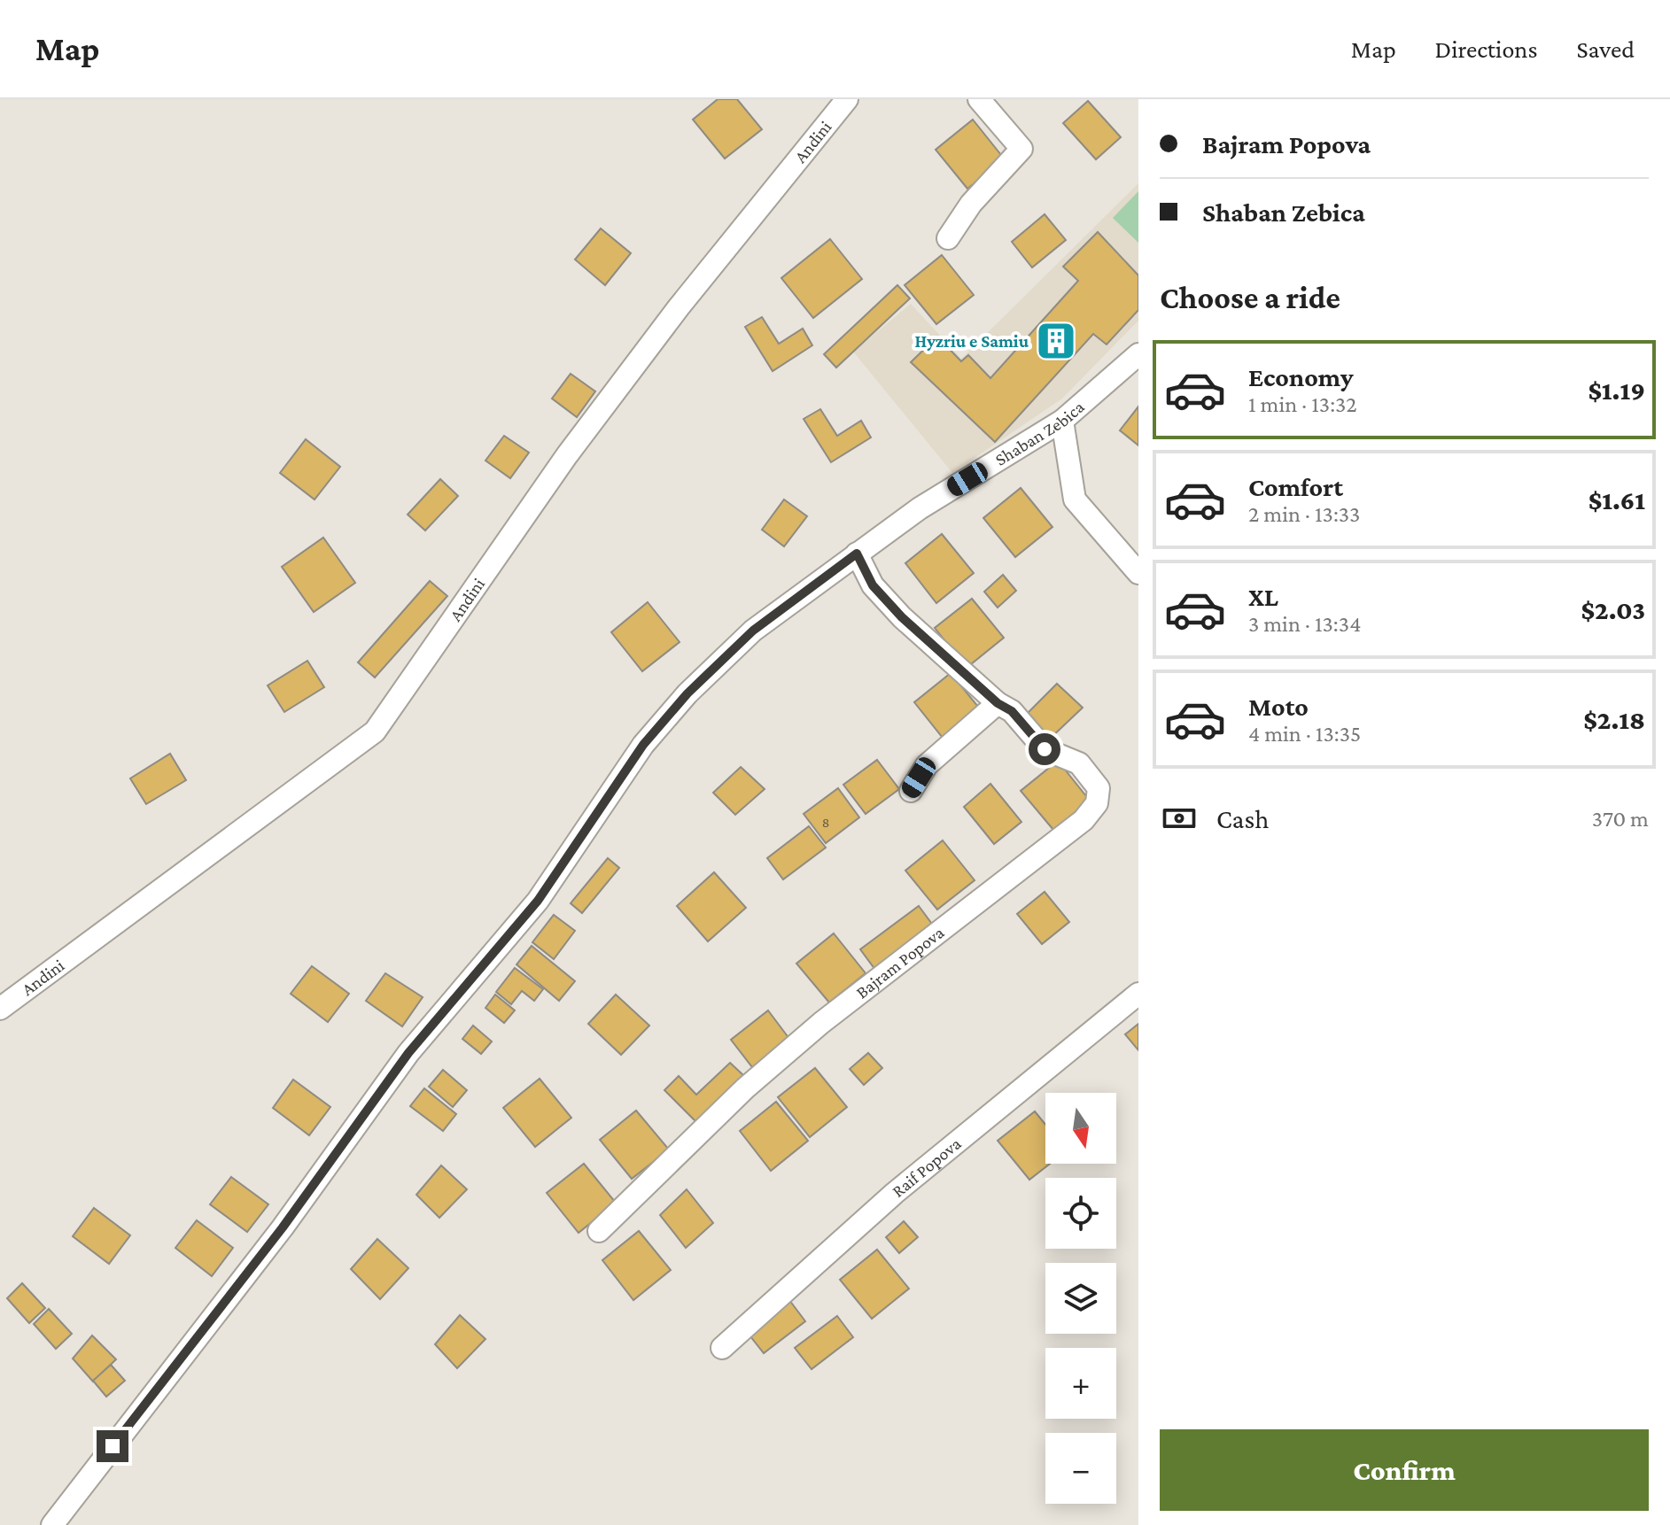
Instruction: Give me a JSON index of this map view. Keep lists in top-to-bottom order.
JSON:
{
  "streets": {
    "street": [
      "Andini",
      "Shaban Zebica",
      "Bajram Popova",
      "Raif Popova"
    ]
  },
  "crossings": [
    ["Shaban Zebica", "Bajram Popova"]
  ],
  "places": {
    "building": ["Hyzriu e Samiu"]
  },
  "house_numbers": ["8"],
  "north": "bottom",
  "page": {
    "header": "Map",
    "nav": ["Map", "Directions", "Saved"],
    "banner": ["Bajram Popova", "Shaban Zebica"],
    "heading": "Choose a ride",
    "list": [
      {
        "name": "Economy",
        "note": "1 min · 13:32",
        "value": "$1.19"
      },
      {
        "name": "Comfort",
        "note": "2 min · 13:33",
        "value": "$1.61"
      },
      {
        "name": "XL",
        "note": "3 min · 13:34",
        "value": "$2.03"
      },
      {
        "name": "Moto",
        "note": "4 min · 13:35",
        "value": "$2.18"
      }
    ],
    "pay": ["Cash", "370 m"],
    "map_buttons": ["+", "−"],
    "buttons": "Confirm"
  }
}
